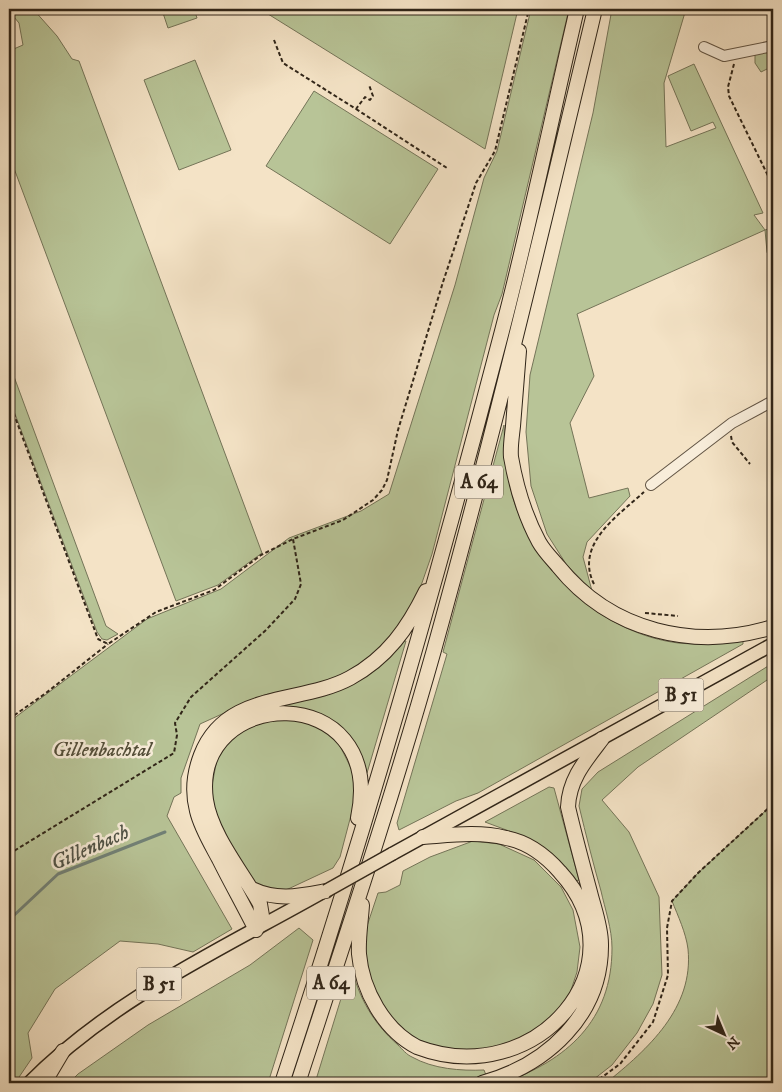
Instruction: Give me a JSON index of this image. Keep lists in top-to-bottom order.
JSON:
{
  "streets": {
    "highway": ["A 64"],
    "main road": ["B 51"]
  },
  "water": ["Gillenbach"],
  "parks": ["Gillenbachtal"],
  "north": "bottom right"
}
